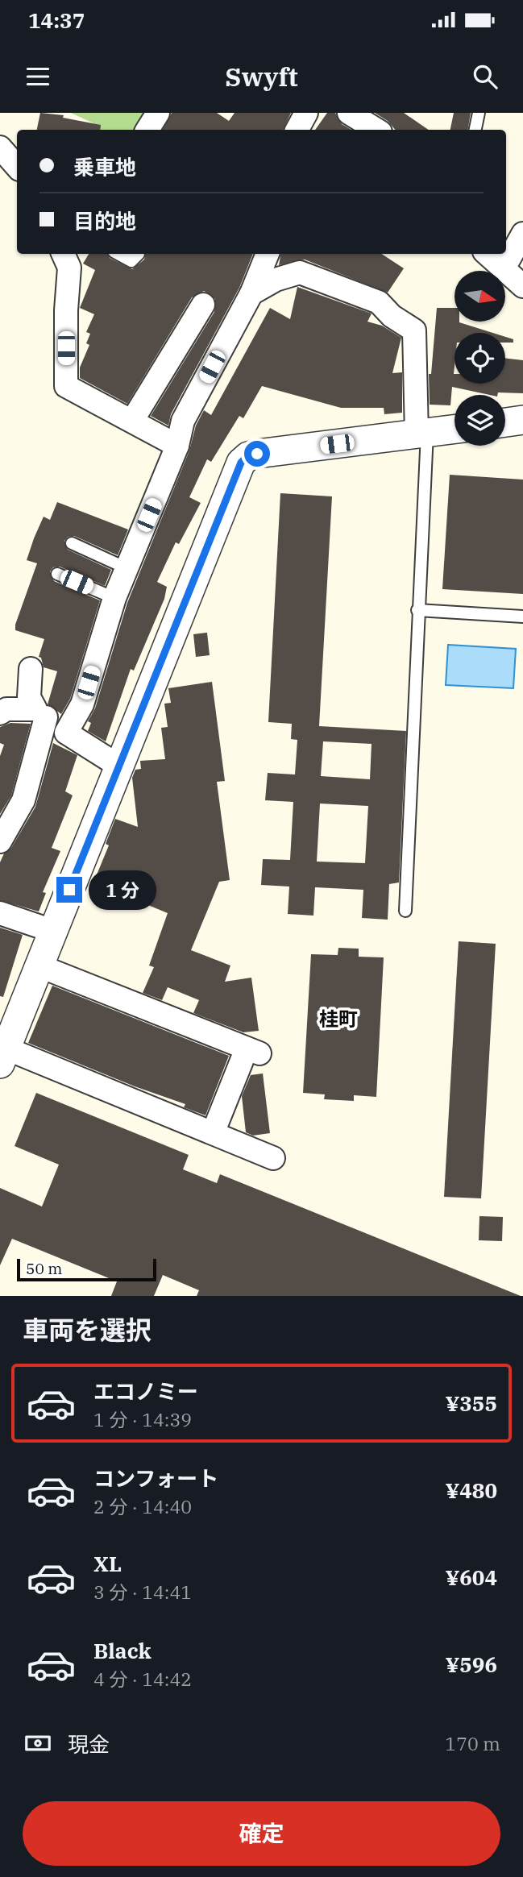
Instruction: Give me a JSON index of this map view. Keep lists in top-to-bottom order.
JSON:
{
  "districts": ["桂町"],
  "scale_bar": "50 m",
  "north": "right",
  "page": {
    "status": "14:37",
    "header": "Swyft",
    "banner": ["乗車地", "目的地"],
    "bubble": "1 分",
    "scale": "50 m",
    "heading": "車両を選択",
    "list": [
      {
        "name": "エコノミー",
        "note": "1 分 · 14:39",
        "value": "¥355"
      },
      {
        "name": "コンフォート",
        "note": "2 分 · 14:40",
        "value": "¥480"
      },
      {
        "name": "XL",
        "note": "3 分 · 14:41",
        "value": "¥604"
      },
      {
        "name": "Black",
        "note": "4 分 · 14:42",
        "value": "¥596"
      }
    ],
    "pay": ["現金", "170 m"],
    "buttons": "確定"
  }
}
